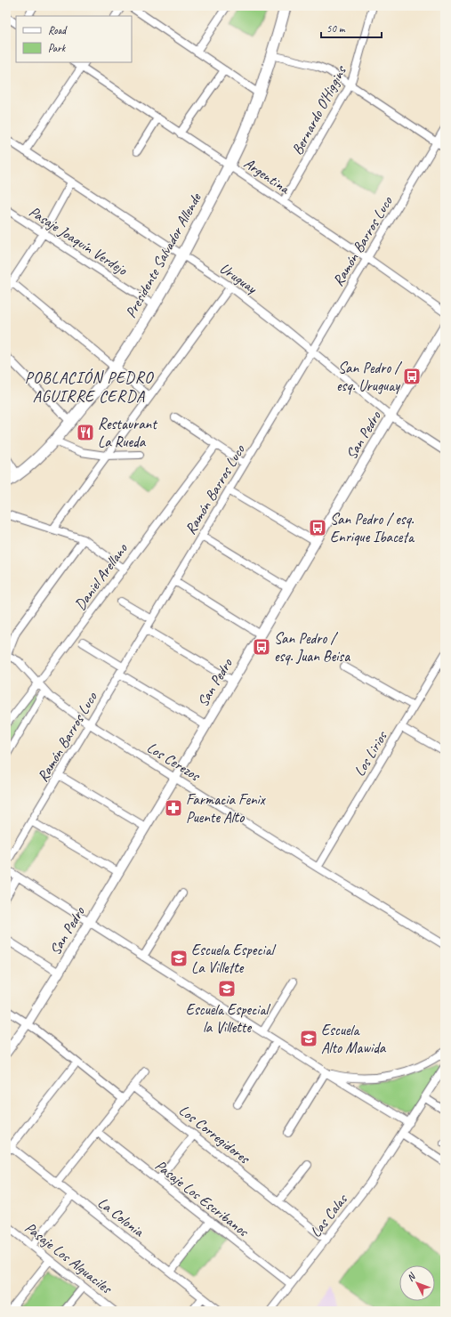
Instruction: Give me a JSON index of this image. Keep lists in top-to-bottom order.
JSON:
{
  "streets": {
    "main road": ["Presidente Salvador Allende"],
    "street": [
      "Bernardo O'Higgins",
      "Argentina",
      "Pasaje Joaquín Verdejo",
      "Ramón Barros Luco",
      "Uruguay",
      "San Pedro",
      "Daniel Arellano",
      "Los Lirios",
      "Los Cerezos",
      "Los Corregidores",
      "Pasaje Los Escribanos",
      "Las Calas",
      "La Colonia",
      "Pasaje Los Alguaciles"
    ]
  },
  "crossings": [
    ["Bernardo O'Higgins", "Argentina"],
    ["Argentina", "Ramón Barros Luco"],
    ["Argentina", "Presidente Salvador Allende"],
    ["Pasaje Joaquín Verdejo", "Presidente Salvador Allende"],
    ["Ramón Barros Luco", "Uruguay"],
    ["Ramón Barros Luco", "Los Cerezos"],
    ["Presidente Salvador Allende", "Uruguay"],
    ["Uruguay", "San Pedro"],
    ["San Pedro", "Los Cerezos"],
    ["Daniel Arellano", "Los Cerezos"],
    ["Los Lirios", "Los Cerezos"],
    ["Los Corregidores", "Las Calas"],
    ["Pasaje Los Escribanos", "Las Calas"]
  ],
  "districts": ["POBLACIÓN PEDRO AGUIRRE CERDA"],
  "places": {
    "bus stop": ["San Pedro / esq. Uruguay", "San Pedro / esq. Enrique Ibaceta", "San Pedro / esq. Juan Beisa"],
    "restaurant": ["Restaurant La Rueda"],
    "pharmacy": ["Farmacia Fenix Puente Alto"],
    "school or university": ["Escuela Especial La Villette", "Escuela Especial la Villette", "Escuela Alto Mawida"]
  },
  "legend": ["Road", "Park"],
  "scale_bar": "50 m",
  "north": "top left"
}
